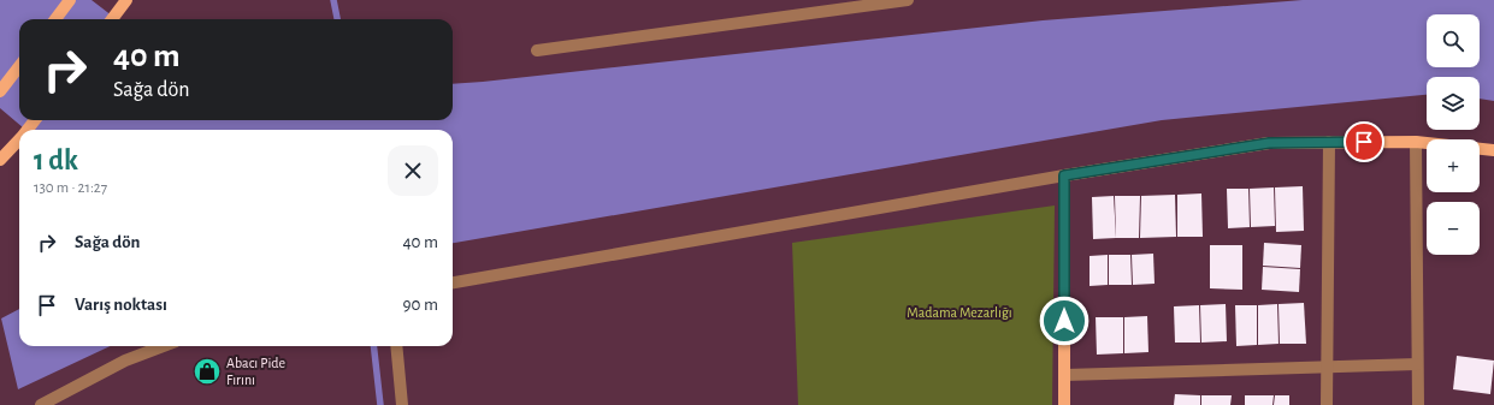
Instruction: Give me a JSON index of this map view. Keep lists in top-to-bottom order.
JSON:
{
  "parks": ["Madama Mezarlığı"],
  "places": {
    "shop": ["Abacı Pide Fırını"]
  },
  "page": {
    "map_buttons": ["+", "−"],
    "turn": ["40 m", "Sağa dön"],
    "heading": ["1 dk", "130 m · 21:27"],
    "list": [
      {
        "name": "Sağa dön",
        "value": "40 m"
      },
      {
        "name": "Varış noktası",
        "value": "90 m"
      }
    ]
  }
}
